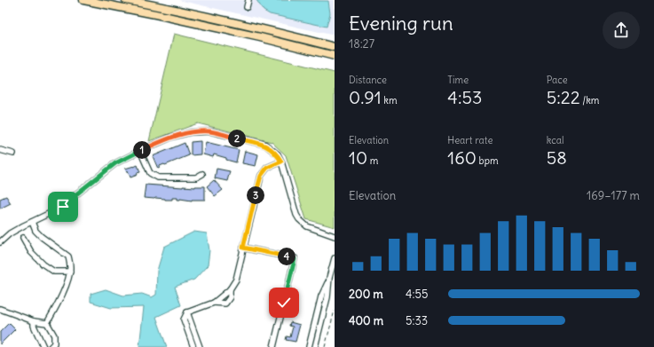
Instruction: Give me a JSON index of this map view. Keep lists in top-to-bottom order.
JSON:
{
  "page": {
    "heading": ["Evening run", "18:27"],
    "stats": [
      ["Distance", "0.91 km"],
      ["Time", "4:53"],
      ["Pace", "5:22 /km"],
      ["Elevation", "10 m"],
      ["Heart rate", "160 bpm"],
      ["kcal", "58"]
    ],
    "pins": [
      "2",
      "1",
      "3",
      "4"
    ],
    "chart": ["Elevation", "169–177 m"],
    "list": [
      {
        "name": "200 m",
        "note": "4:55"
      },
      {
        "name": "400 m",
        "note": "5:33"
      }
    ]
  }
}
